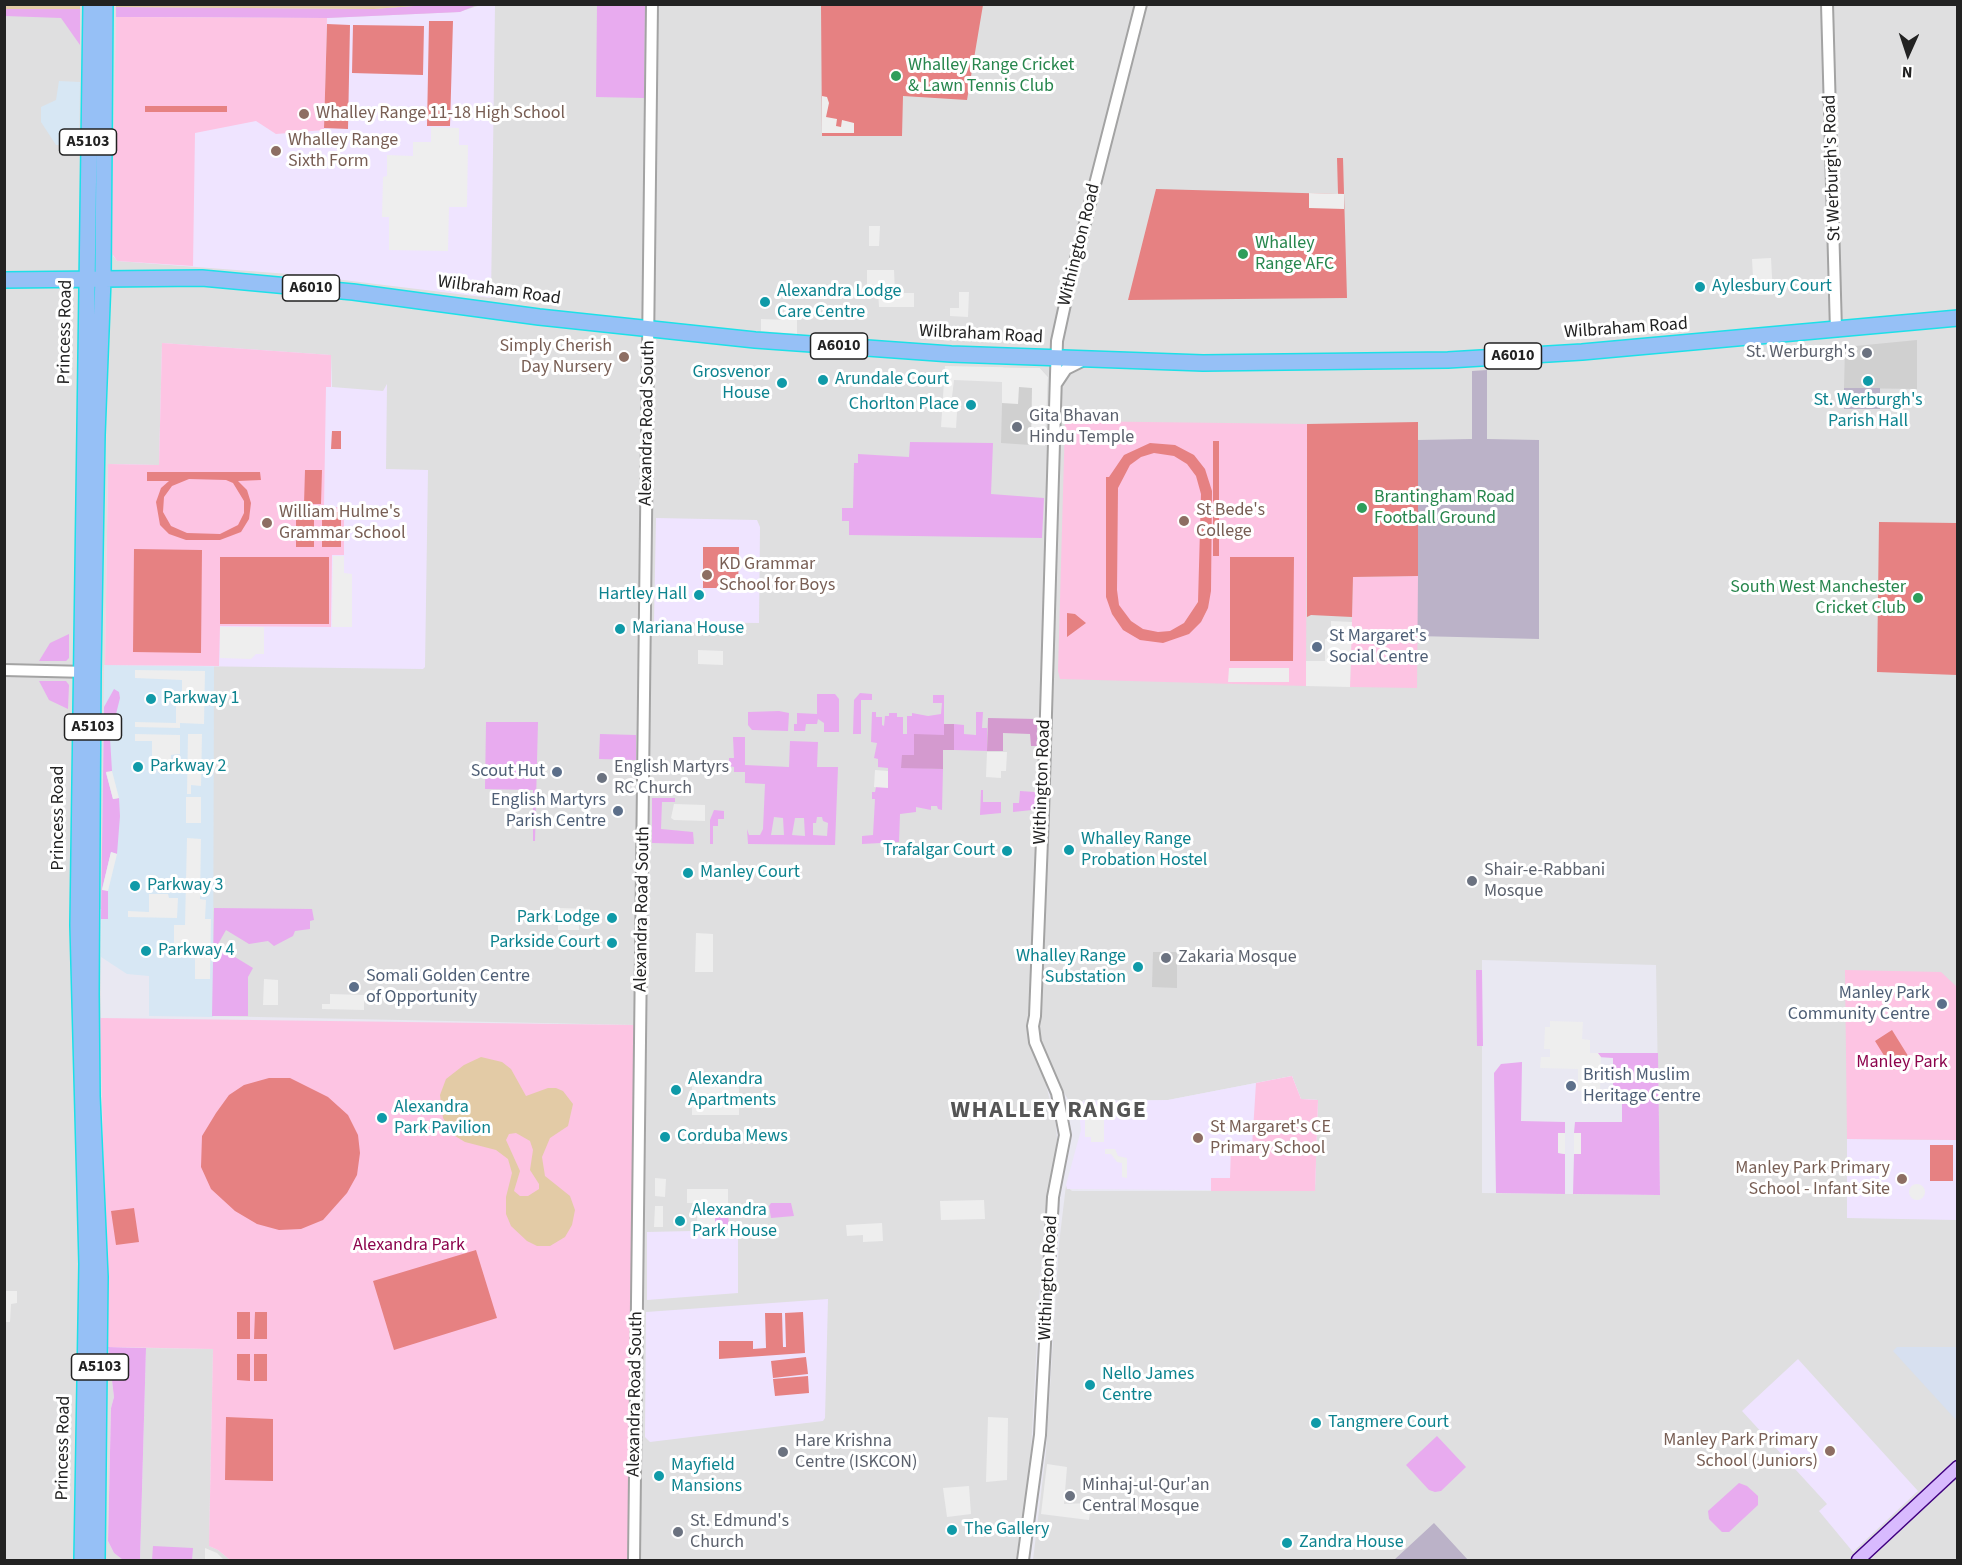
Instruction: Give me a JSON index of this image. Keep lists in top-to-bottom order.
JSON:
{
  "streets": {
    "highway": [
      "A5103",
      "A6010",
      "Wilbraham Road",
      "Princess Road"
    ],
    "street": ["St Werburgh's Road", "Withington Road", "Alexandra Road South"]
  },
  "crossings": [
    ["St Werburgh's Road", "Wilbraham Road"],
    ["Withington Road", "Wilbraham Road"],
    ["Wilbraham Road", "Princess Road"],
    ["Wilbraham Road", "Alexandra Road South"]
  ],
  "districts": ["WHALLEY RANGE"],
  "parks": ["Manley Park", "Alexandra Park"],
  "places": [
    "Whalley Range Cricket & Lawn Tennis Club",
    "Whalley Range 11-18 High School",
    "Whalley Range Sixth Form",
    "Whalley Range AFC",
    "Aylesbury Court",
    "Alexandra Lodge Care Centre",
    "St. Werburgh's",
    "Simply Cherish Day Nursery",
    "Arundale Court",
    "St. Werburgh's Parish Hall",
    "Grosvenor House",
    "Chorlton Place",
    "Gita Bhavan Hindu Temple",
    "Brantingham Road Football Ground",
    "St Bede's College",
    "William Hulme's Grammar School",
    "KD Grammar School for Boys",
    "Hartley Hall",
    "South West Manchester Cricket Club",
    "Mariana House",
    "St Margaret's Social Centre",
    "Parkway 1",
    "Parkway 2",
    "Scout Hut",
    "English Martyrs RC Church",
    "English Martyrs Parish Centre",
    "Whalley Range Probation Hostel",
    "Trafalgar Court",
    "Manley Court",
    "Shair-e-Rabbani Mosque",
    "Parkway 3",
    "Park Lodge",
    "Parkside Court",
    "Parkway 4",
    "Zakaria Mosque",
    "Whalley Range Substation",
    "Somali Golden Centre of Opportunity",
    "Manley Park Community Centre",
    "British Muslim Heritage Centre",
    "Alexandra Apartments",
    "Alexandra Park Pavilion",
    "Corduba Mews",
    "St Margaret's CE Primary School",
    "Manley Park Primary School - Infant Site",
    "Alexandra Park House",
    "Nello James Centre",
    "Tangmere Court",
    "Manley Park Primary School (Juniors)",
    "Hare Krishna Centre (ISKCON)",
    "Mayfield Mansions",
    "Minhaj-ul-Qur'an Central Mosque",
    "The Gallery",
    "St. Edmund's Church",
    "Zandra House"
  ],
  "north": "bottom"
}
